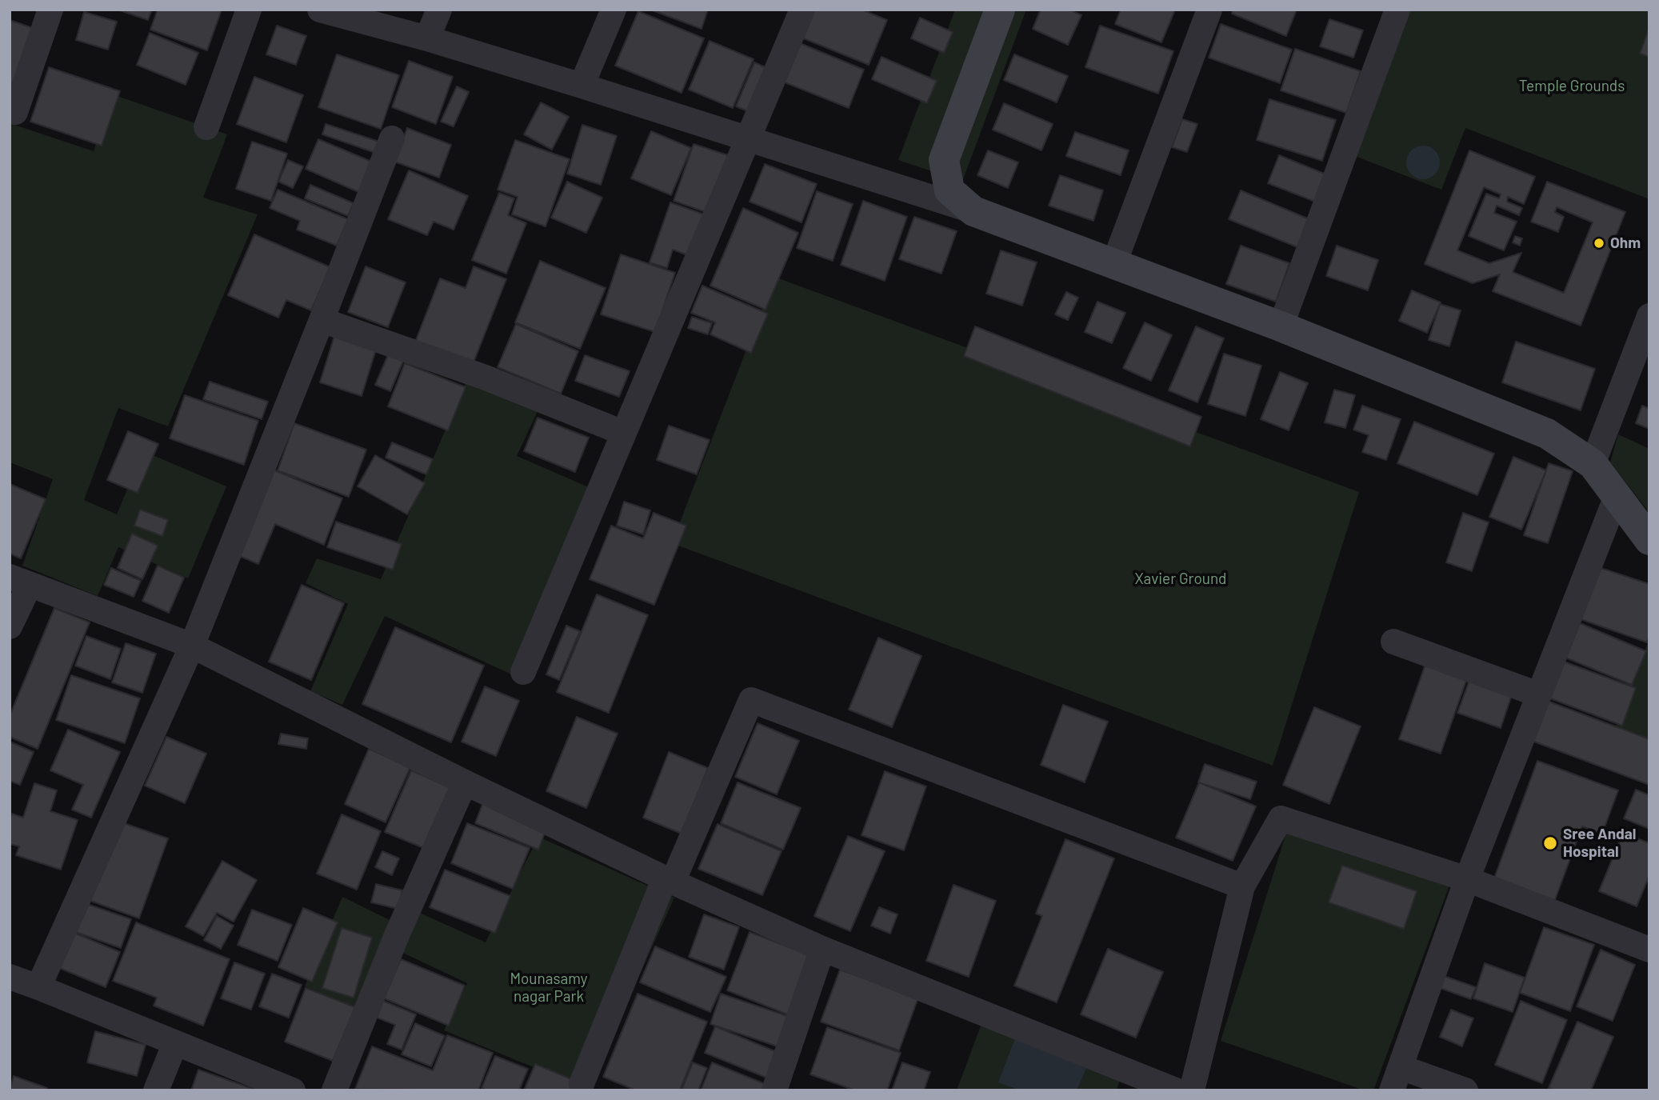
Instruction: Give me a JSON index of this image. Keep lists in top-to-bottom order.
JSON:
{
  "parks": ["Temple Grounds", "Xavier Ground", "Mounasamy nagar Park"],
  "places": ["Ohm", "Sree Andal Hospital"]
}
